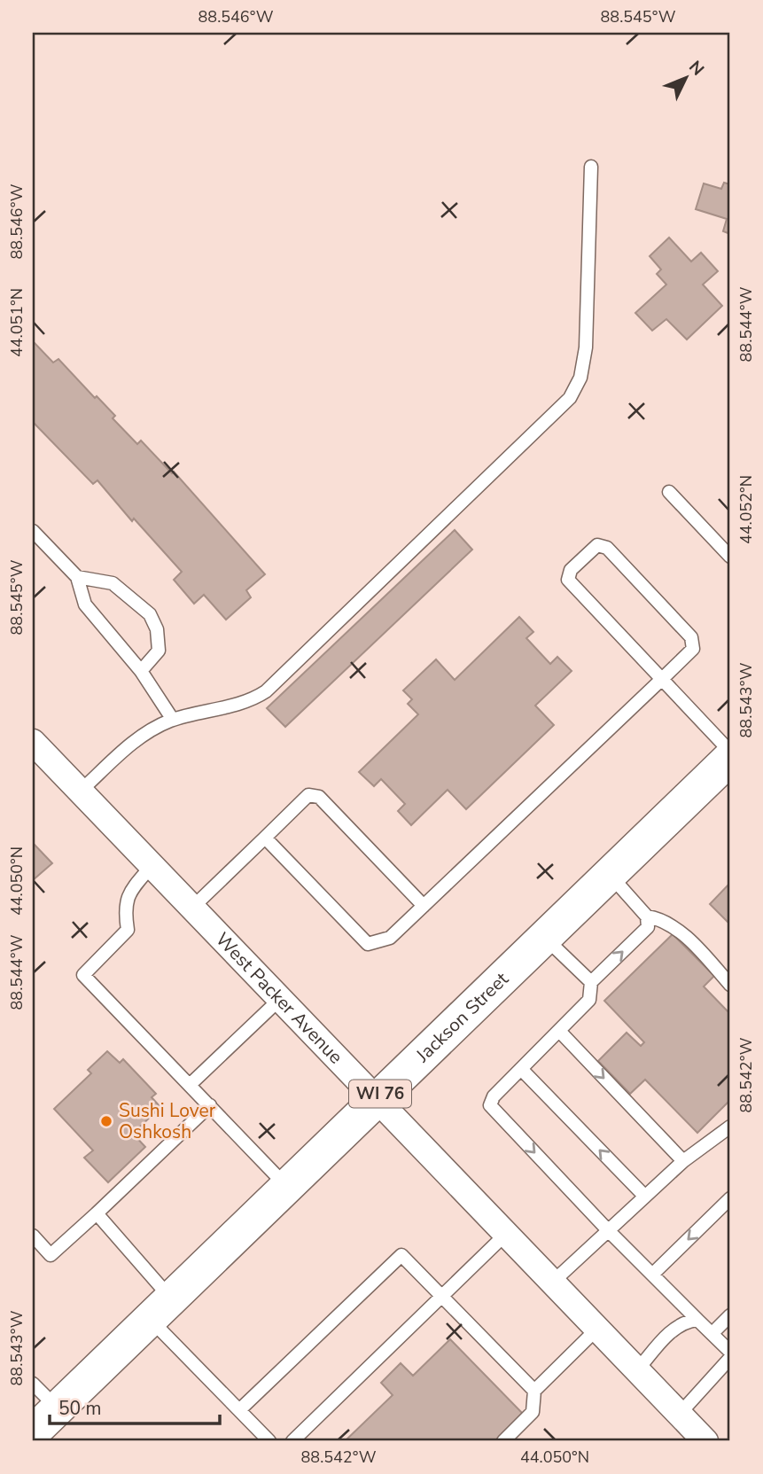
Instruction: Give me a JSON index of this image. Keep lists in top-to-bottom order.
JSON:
{
  "streets": {
    "main road": ["Jackson Street", "WI 76"],
    "street": ["West Packer Avenue"]
  },
  "crossings": [
    ["West Packer Avenue", "Jackson Street"]
  ],
  "places": ["Sushi Lover Oshkosh"],
  "scale_bar": "50 m",
  "north": "top right",
  "coordinates": [
    "88.546°W",
    "88.545°W",
    "44.051°N",
    "88.544°W",
    "44.052°N",
    "88.543°W",
    "44.050°N",
    "88.542°W"
  ]
}
